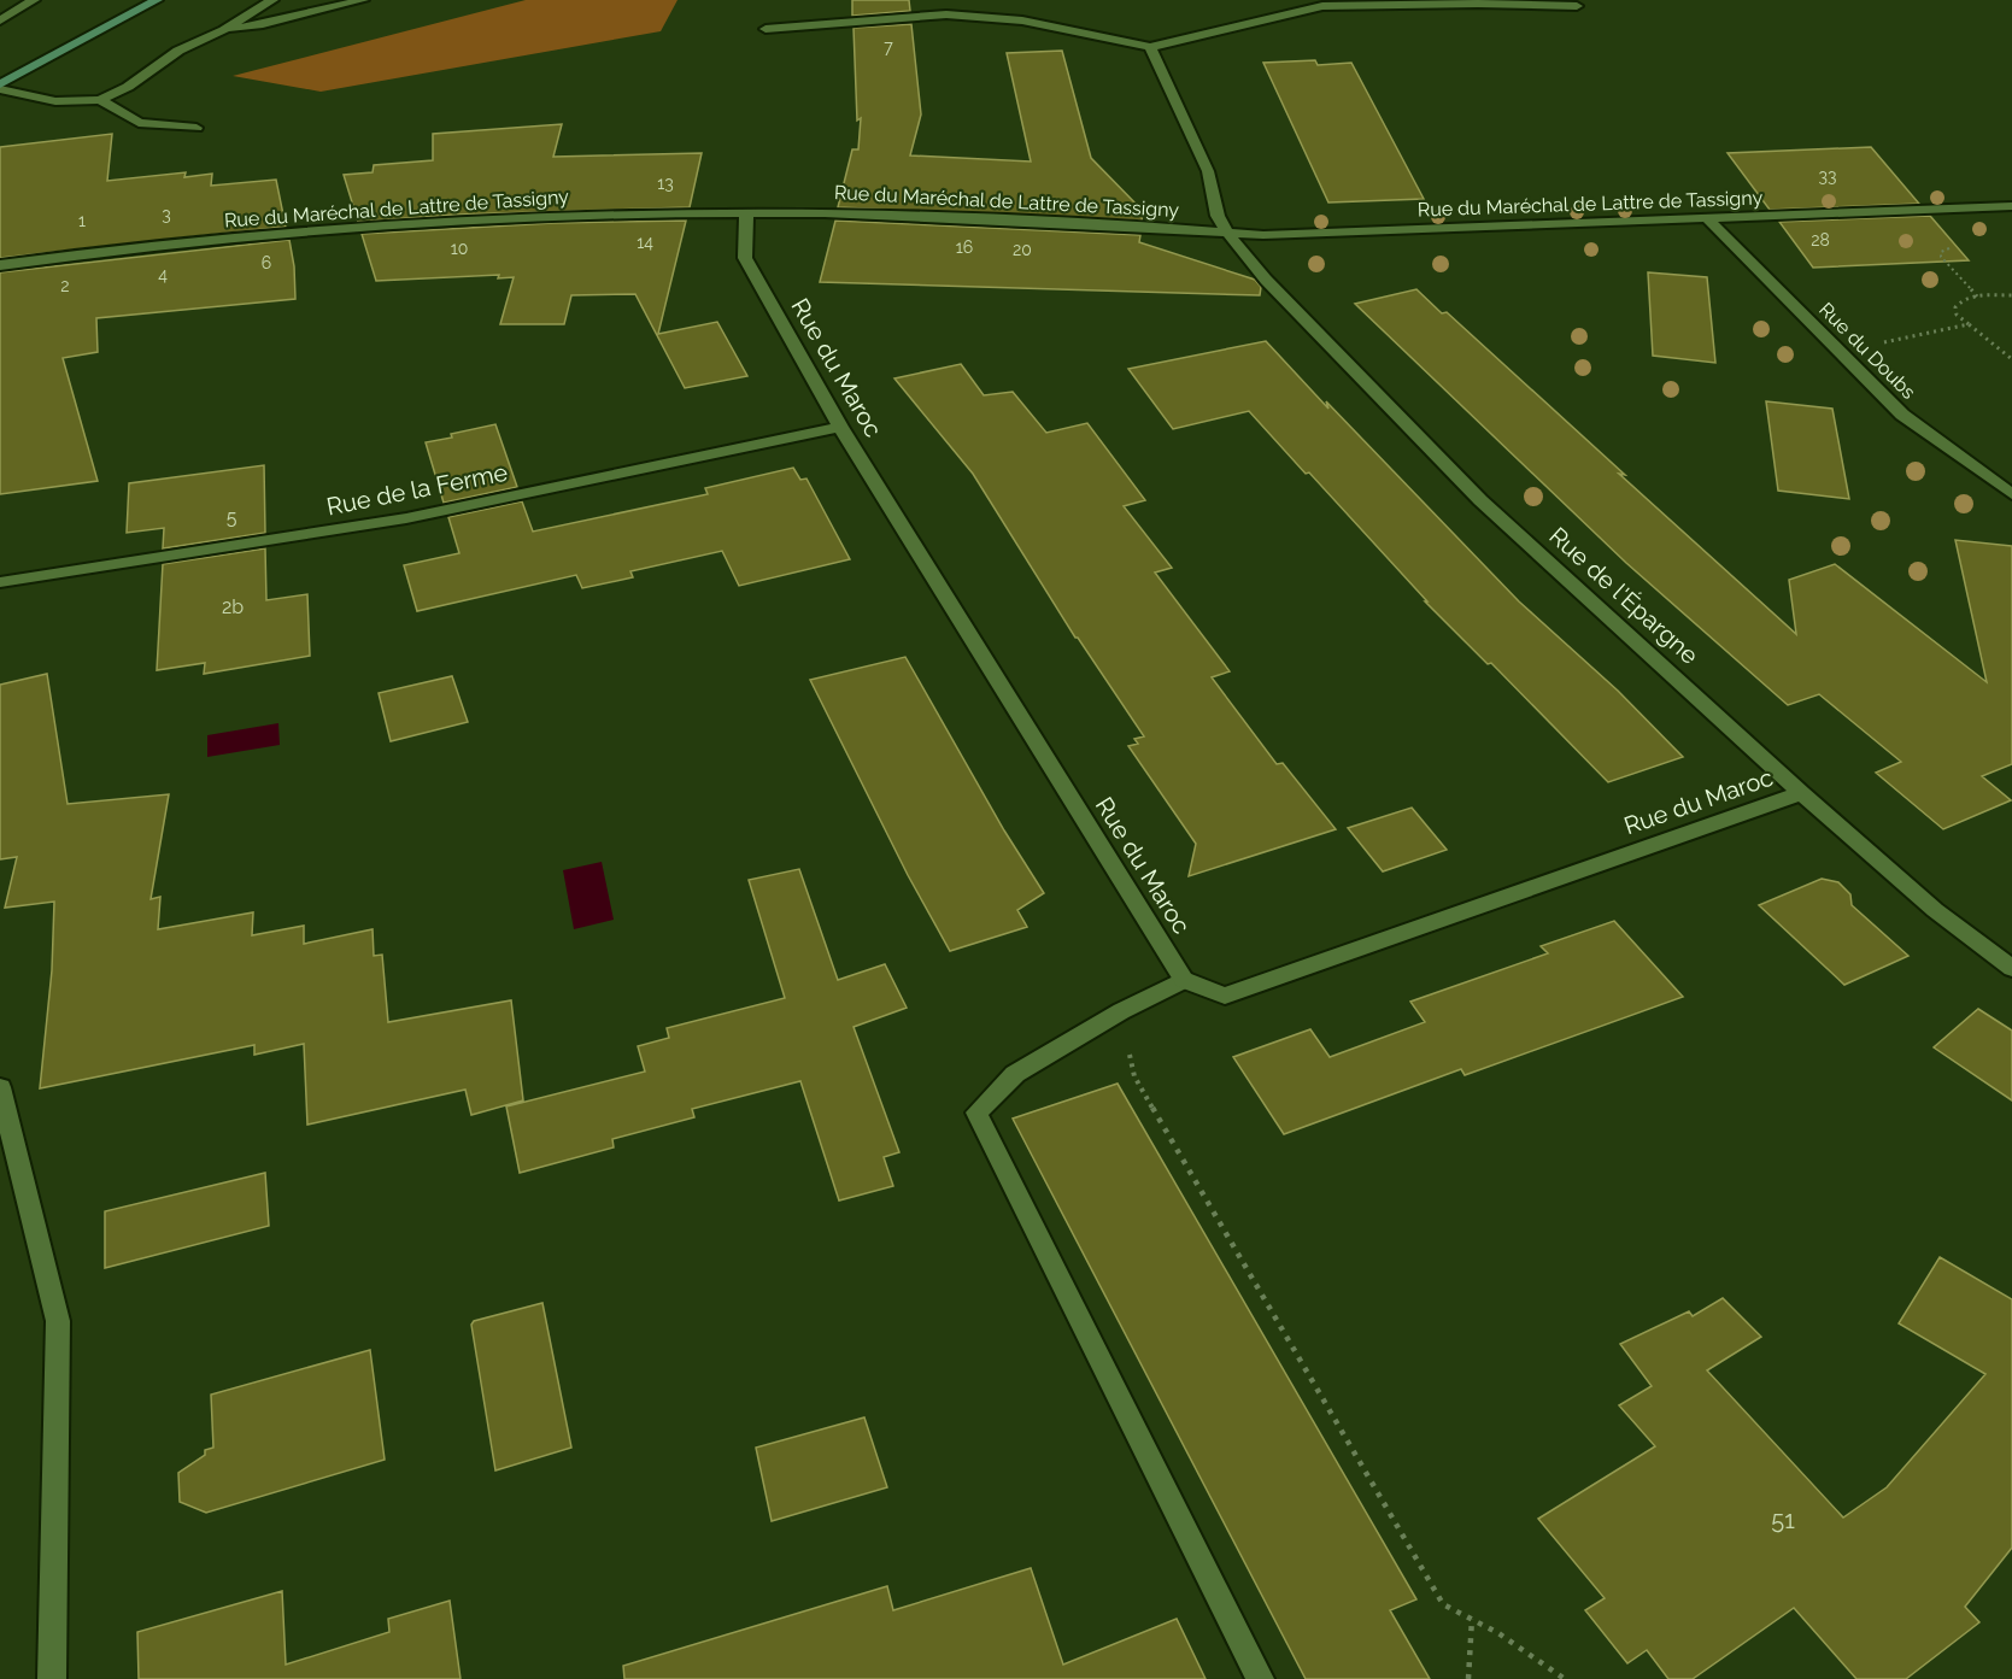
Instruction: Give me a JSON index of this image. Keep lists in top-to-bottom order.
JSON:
{
  "streets": {
    "street": [
      "Rue du Maréchal de Lattre de Tassigny",
      "Rue du Doubs",
      "Rue du Maroc",
      "Rue de la Ferme",
      "Rue de l'Épargne"
    ]
  },
  "crossings": [
    ["Rue du Maréchal de Lattre de Tassigny", "Rue du Doubs"],
    ["Rue du Maréchal de Lattre de Tassigny", "Rue du Maroc"],
    ["Rue du Maréchal de Lattre de Tassigny", "Rue de l'Épargne"],
    ["Rue du Maroc", "Rue de la Ferme"],
    ["Rue du Maroc", "Rue de l'Épargne"]
  ],
  "house_numbers": [
    "7",
    "33",
    "13",
    "3",
    "1",
    "28",
    "14",
    "16",
    "10",
    "20",
    "6",
    "4",
    "2",
    "5",
    "2b",
    "51"
  ]
}
